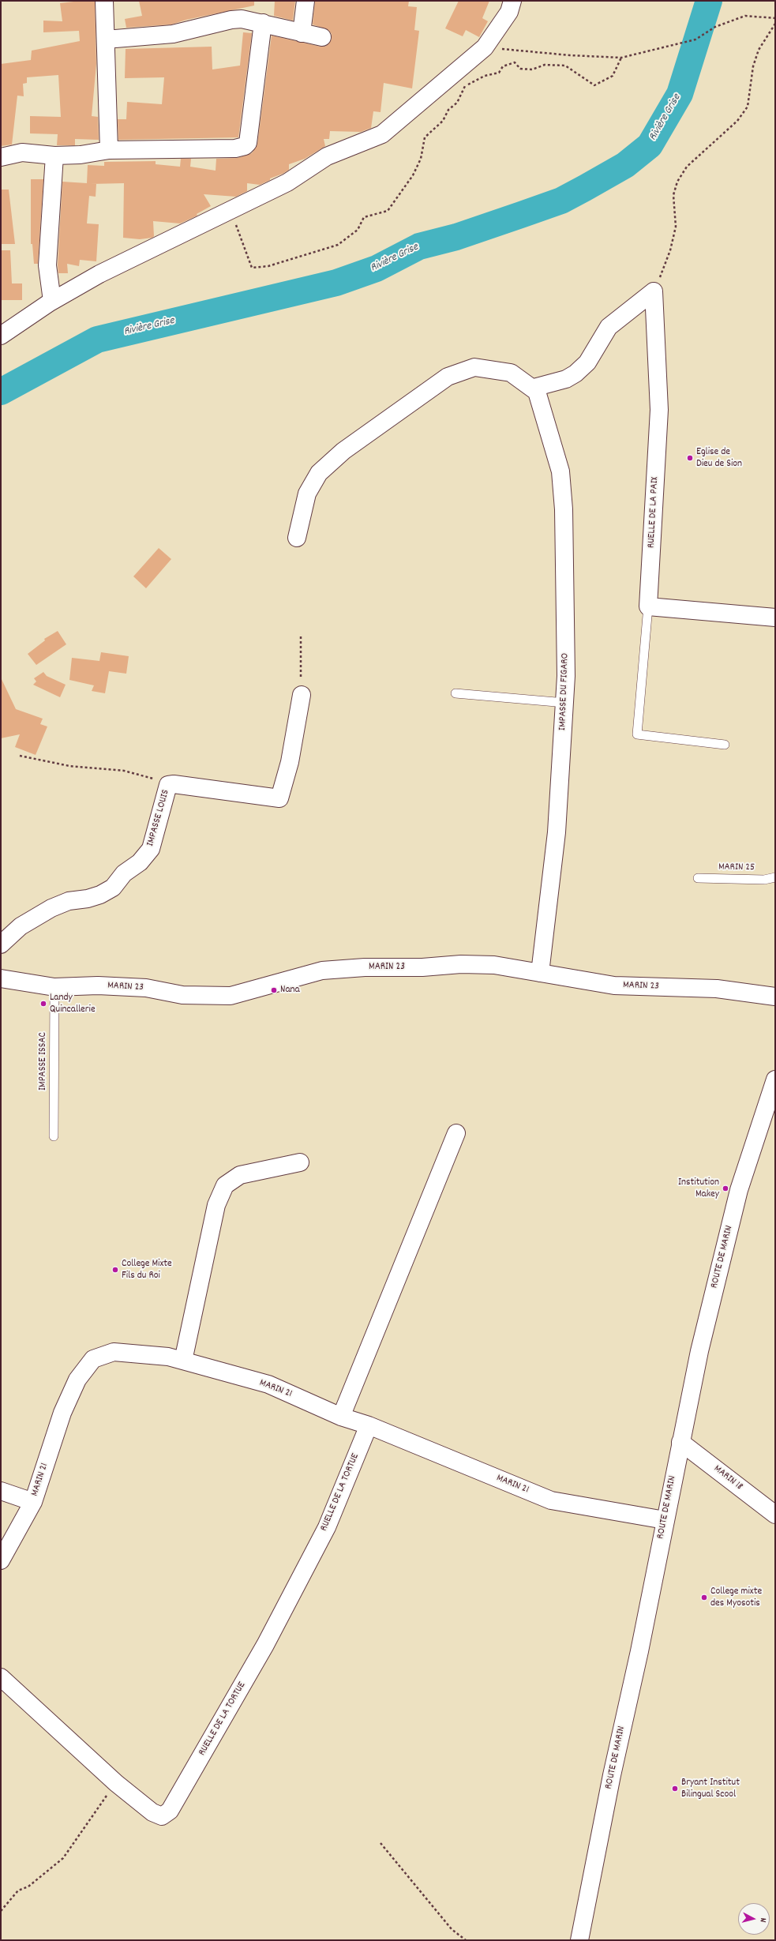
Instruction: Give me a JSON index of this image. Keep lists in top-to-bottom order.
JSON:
{
  "streets": {
    "street": [
      "RUELLE DE LA PAIX",
      "IMPASSE DU FIGARO",
      "IMPASSE LOUIS",
      "MARIN 23",
      "ROUTE DE MARIN",
      "MARIN 21",
      "MARIN 18",
      "RUELLE DE LA TORTUE"
    ],
    "lane": ["MARIN 25", "IMPASSE ISSAC"]
  },
  "crossings": [
    ["IMPASSE DU FIGARO", "MARIN 23"],
    ["MARIN 23", "IMPASSE ISSAC"],
    ["ROUTE DE MARIN", "MARIN 21"],
    ["ROUTE DE MARIN", "MARIN 18"],
    ["MARIN 21", "RUELLE DE LA TORTUE"]
  ],
  "water": ["Rivière Grise"],
  "places": [
    "Eglise de Dieu de Sion",
    "Nana",
    "Landy Quincallerie",
    "Institution Makey",
    "College Mixte Fils du Roi",
    "College mixte des Myosotis",
    "Bryant Institut Bilingual Scool"
  ],
  "north": "right"
}
